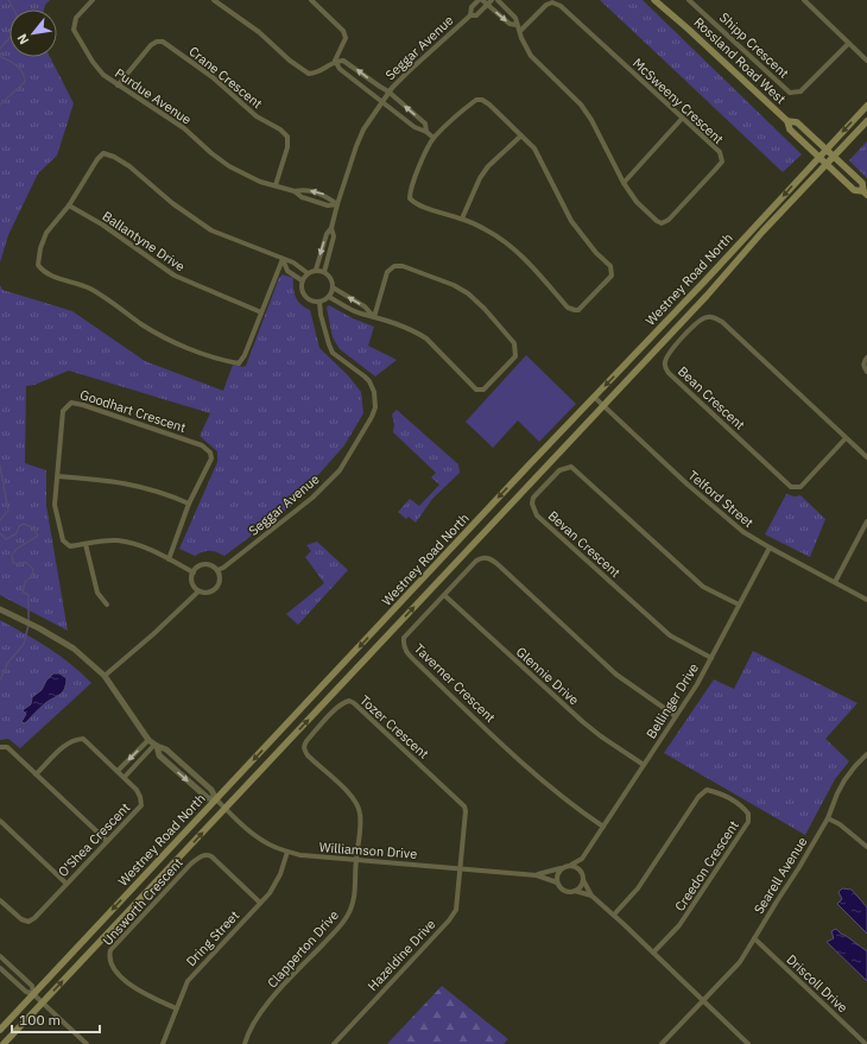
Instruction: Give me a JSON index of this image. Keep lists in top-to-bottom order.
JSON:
{
  "streets": {
    "main road": ["Rossland Road West", "Westney Road North"],
    "street": [
      "Shipp Crescent",
      "Seggar Avenue",
      "Crane Crescent",
      "Purdue Avenue",
      "McSweeny Crescent",
      "Ballantyne Drive",
      "Bean Crescent",
      "Goodhart Crescent",
      "Telford Street",
      "Bevan Crescent",
      "Glennie Drive",
      "Taverner Crescent",
      "Bellinger Drive",
      "Tozer Crescent",
      "O'Shea Crescent",
      "Williamson Drive",
      "Creedon Crescent",
      "Searell Avenue",
      "Unsworth Crescent",
      "Dring Street",
      "Clapperton Drive",
      "Hazeldine Drive",
      "Driscoll Drive"
    ]
  },
  "crossings": [
    ["Seggar Avenue", "Purdue Avenue"],
    ["Seggar Avenue", "McSweeny Crescent"],
    ["Seggar Avenue", "Goodhart Crescent"],
    ["Rossland Road West", "Westney Road North"],
    ["Crane Crescent", "Purdue Avenue"],
    ["Westney Road North", "Telford Street"],
    ["Westney Road North", "Williamson Drive"],
    ["Telford Street", "Bellinger Drive"],
    ["Bevan Crescent", "Bellinger Drive"],
    ["Glennie Drive", "Taverner Crescent"],
    ["Glennie Drive", "Bellinger Drive"],
    ["Taverner Crescent", "Bellinger Drive"],
    ["Bellinger Drive", "Williamson Drive"],
    ["Tozer Crescent", "Williamson Drive"],
    ["Tozer Crescent", "Clapperton Drive"],
    ["Tozer Crescent", "Hazeldine Drive"],
    ["Williamson Drive", "Dring Street"],
    ["Williamson Drive", "Clapperton Drive"],
    ["Williamson Drive", "Hazeldine Drive"],
    ["Searell Avenue", "Driscoll Drive"],
    ["Unsworth Crescent", "Dring Street"]
  ],
  "scale_bar": "100 m",
  "north": "bottom left"
}
